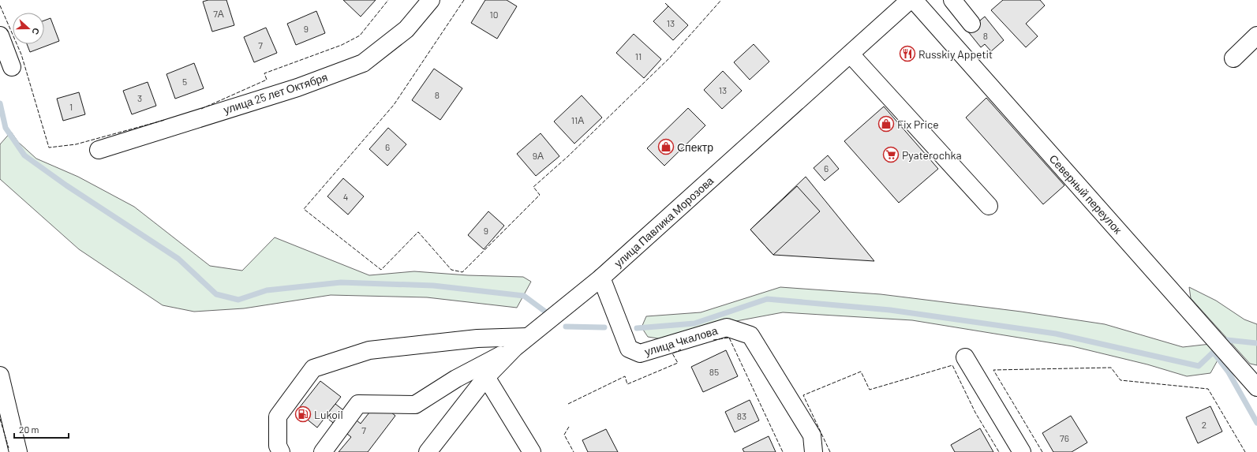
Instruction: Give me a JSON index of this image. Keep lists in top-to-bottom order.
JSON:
{
  "streets": {
    "street": [
      "улица 25 лет Октября",
      "Северный переулок",
      "улица Павлика Морозова",
      "улица Чкалова"
    ]
  },
  "crossings": [
    ["улица Павлика Морозова", "улица Чкалова"]
  ],
  "places": {
    "restaurant": ["Russkiy Appetit"],
    "shop": ["Fix Price", "Спектр"],
    "supermarket": ["Pyaterochka"],
    "fuel station": ["Lukoil"]
  },
  "house_numbers": [
    "7А",
    "10",
    "13",
    "9",
    "8",
    "7",
    "11",
    "5",
    "13",
    "8",
    "3",
    "1",
    "11А",
    "6",
    "9А",
    "6",
    "4",
    "9",
    "85",
    "83",
    "2",
    "7",
    "76"
  ],
  "scale_bar": "20 m",
  "north": "right"
}
